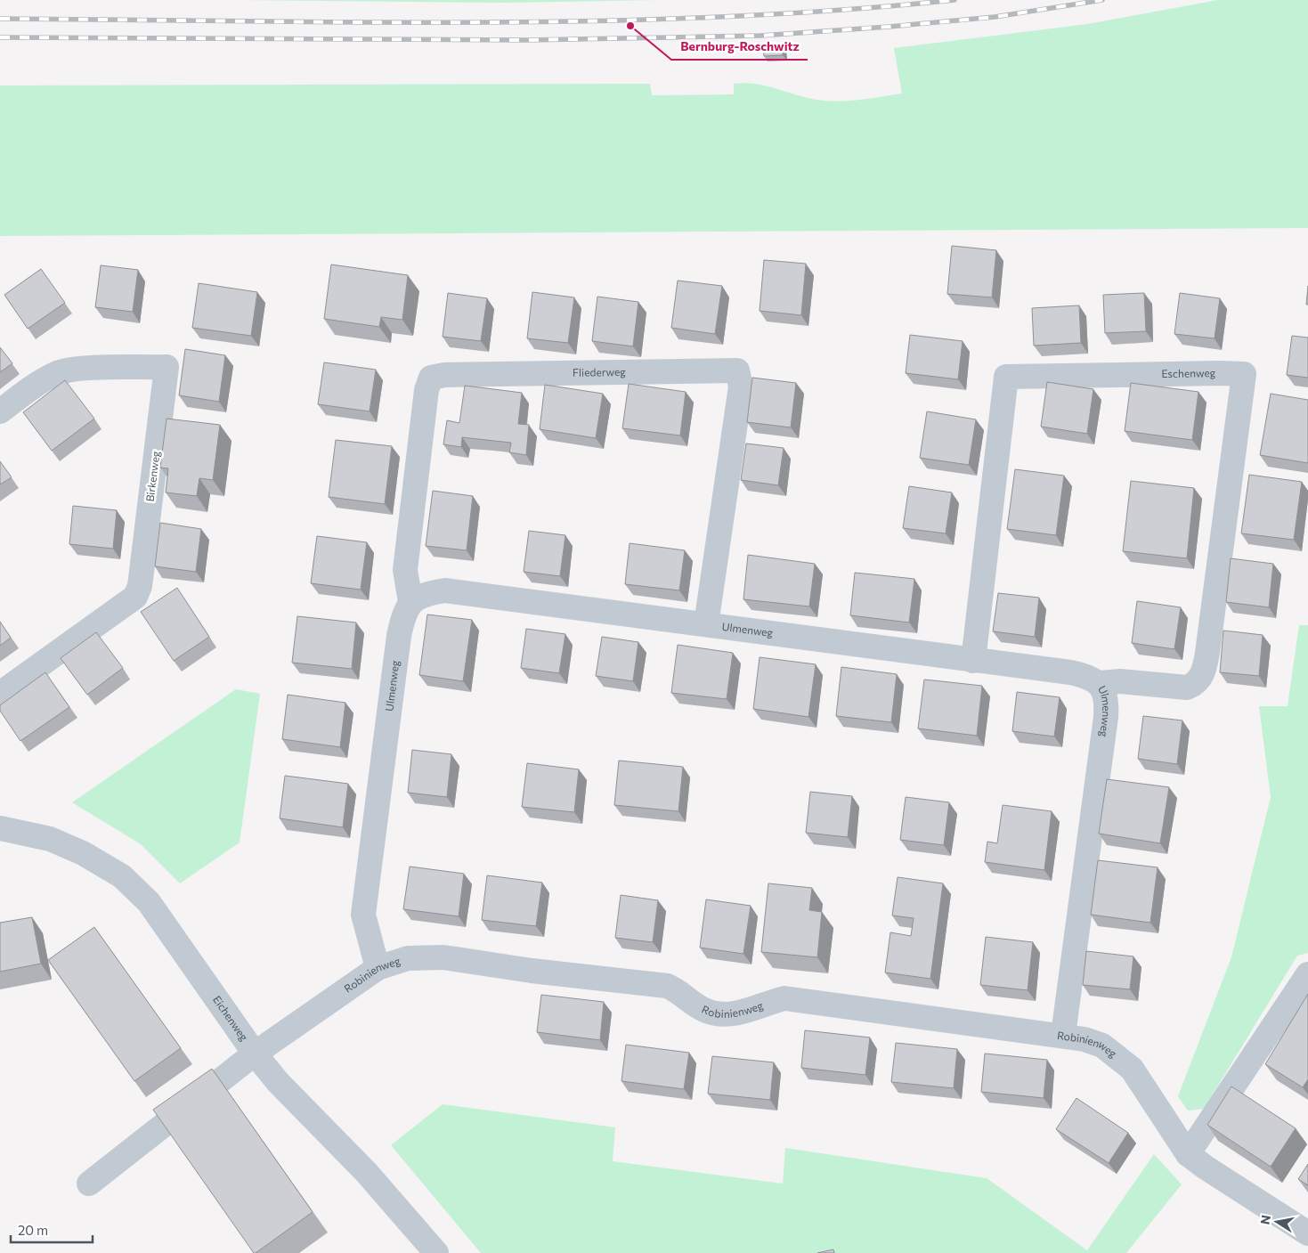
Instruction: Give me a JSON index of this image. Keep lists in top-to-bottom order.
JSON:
{
  "streets": {
    "street": [
      "Fliederweg",
      "Eschenweg",
      "Birkenweg",
      "Ulmenweg",
      "Robinienweg",
      "Eichenweg"
    ]
  },
  "crossings": [
    ["Fliederweg", "Ulmenweg"],
    ["Eschenweg", "Ulmenweg"],
    ["Ulmenweg", "Robinienweg"],
    ["Robinienweg", "Eichenweg"]
  ],
  "places": ["Bernburg-Roschwitz"],
  "scale_bar": "20 m",
  "north": "left"
}
